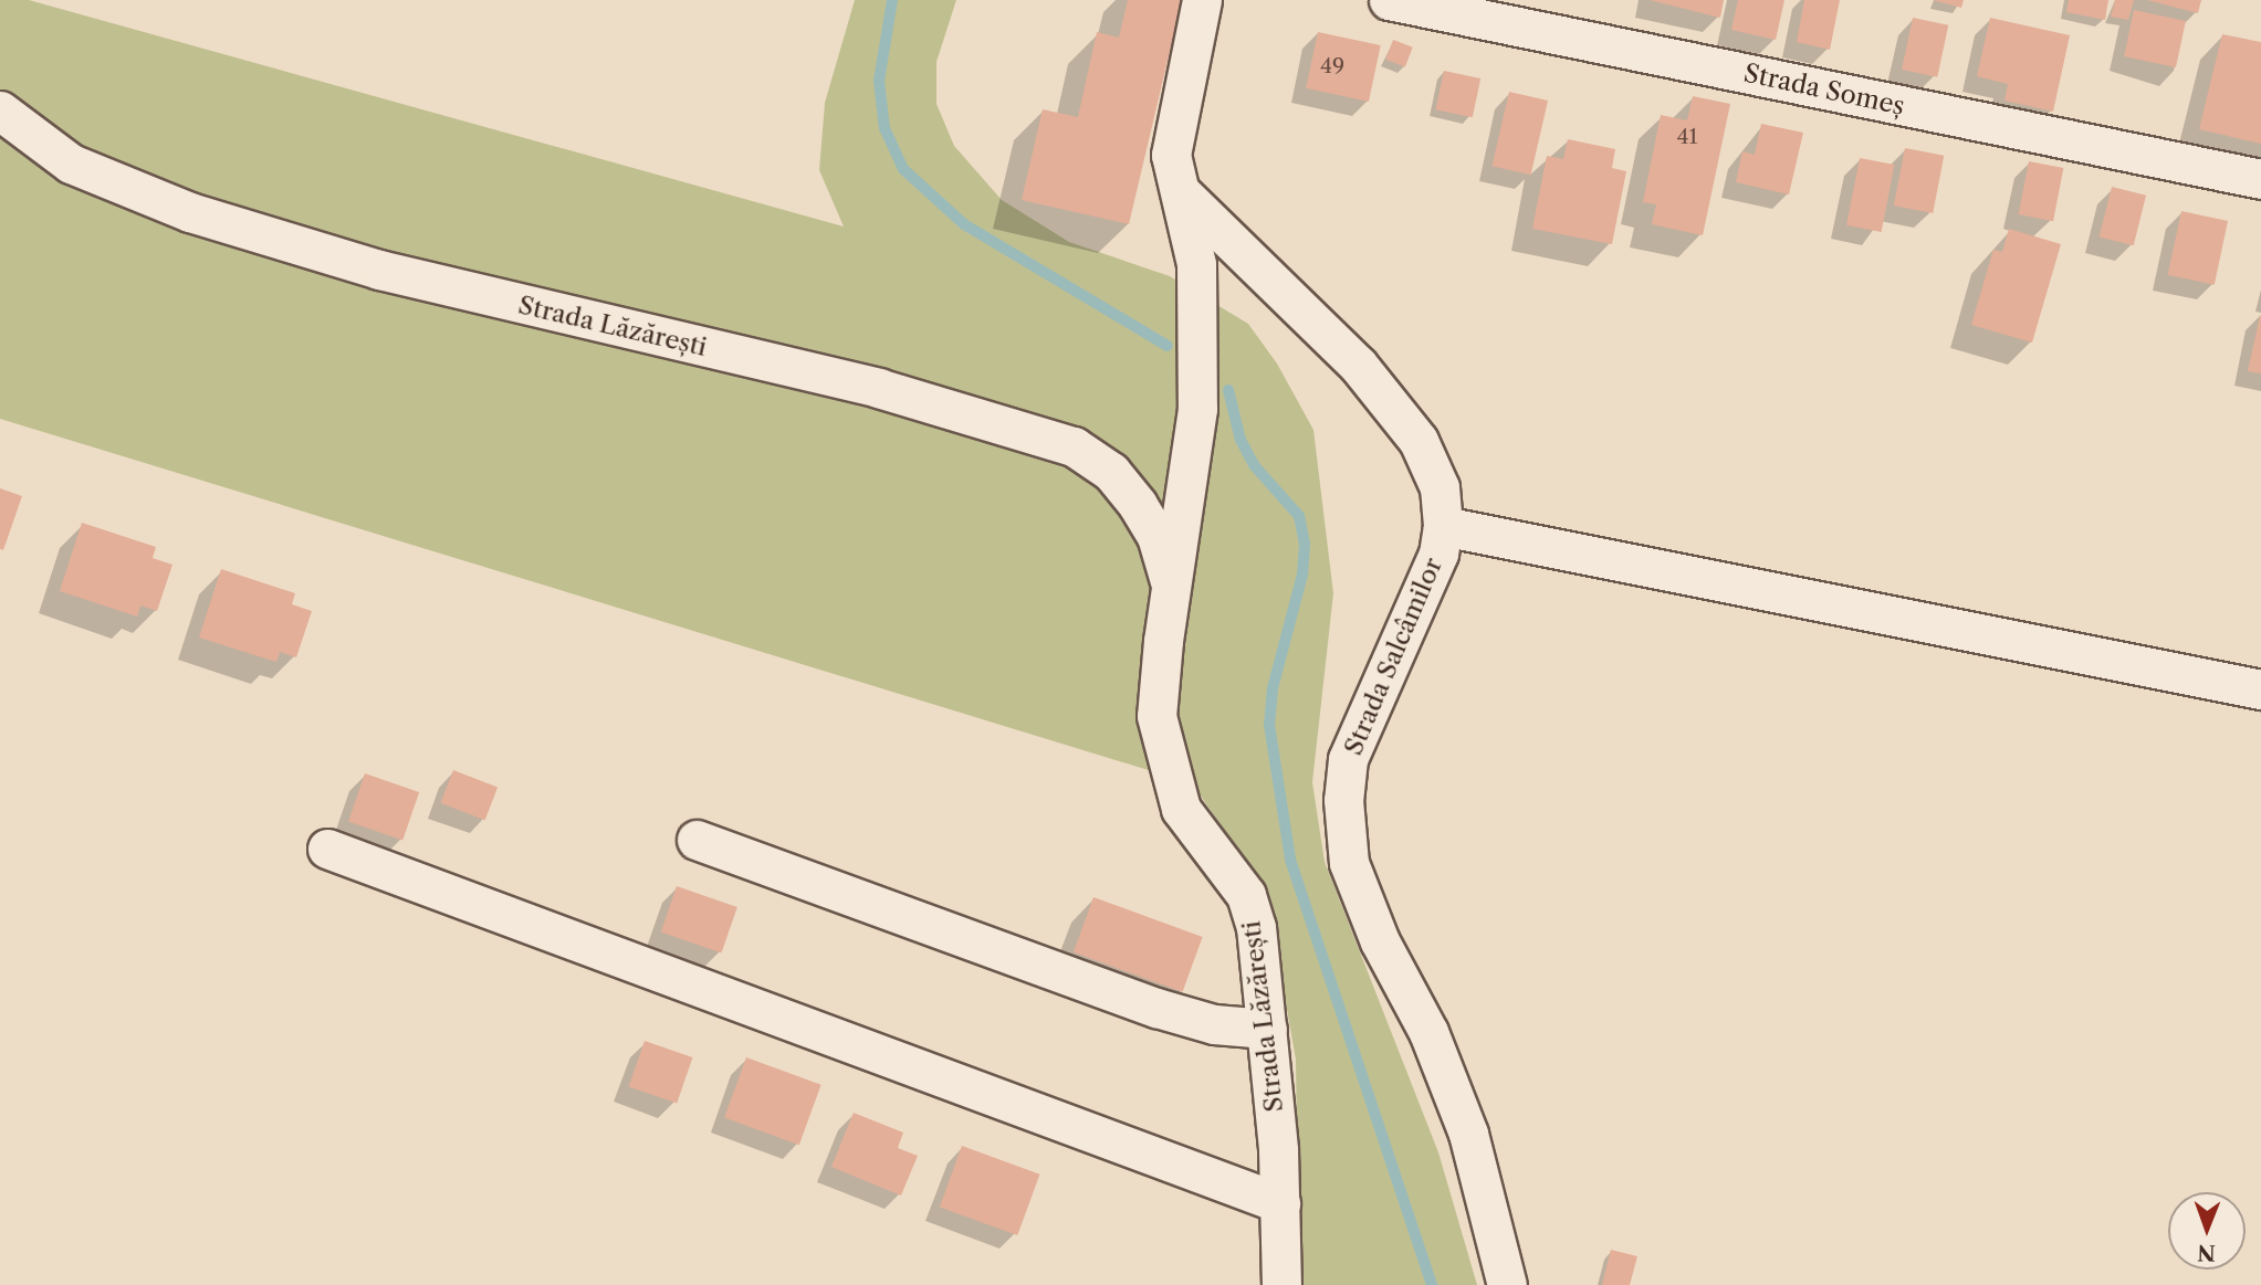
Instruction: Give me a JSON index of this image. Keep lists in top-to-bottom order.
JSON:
{
  "streets": {
    "street": ["Strada Someș", "Strada Lăzărești", "Strada Salcâmilor"]
  },
  "crossings": [
    ["Strada Lăzărești", "Strada Salcâmilor"]
  ],
  "house_numbers": ["49", "41"],
  "north": "bottom"
}
